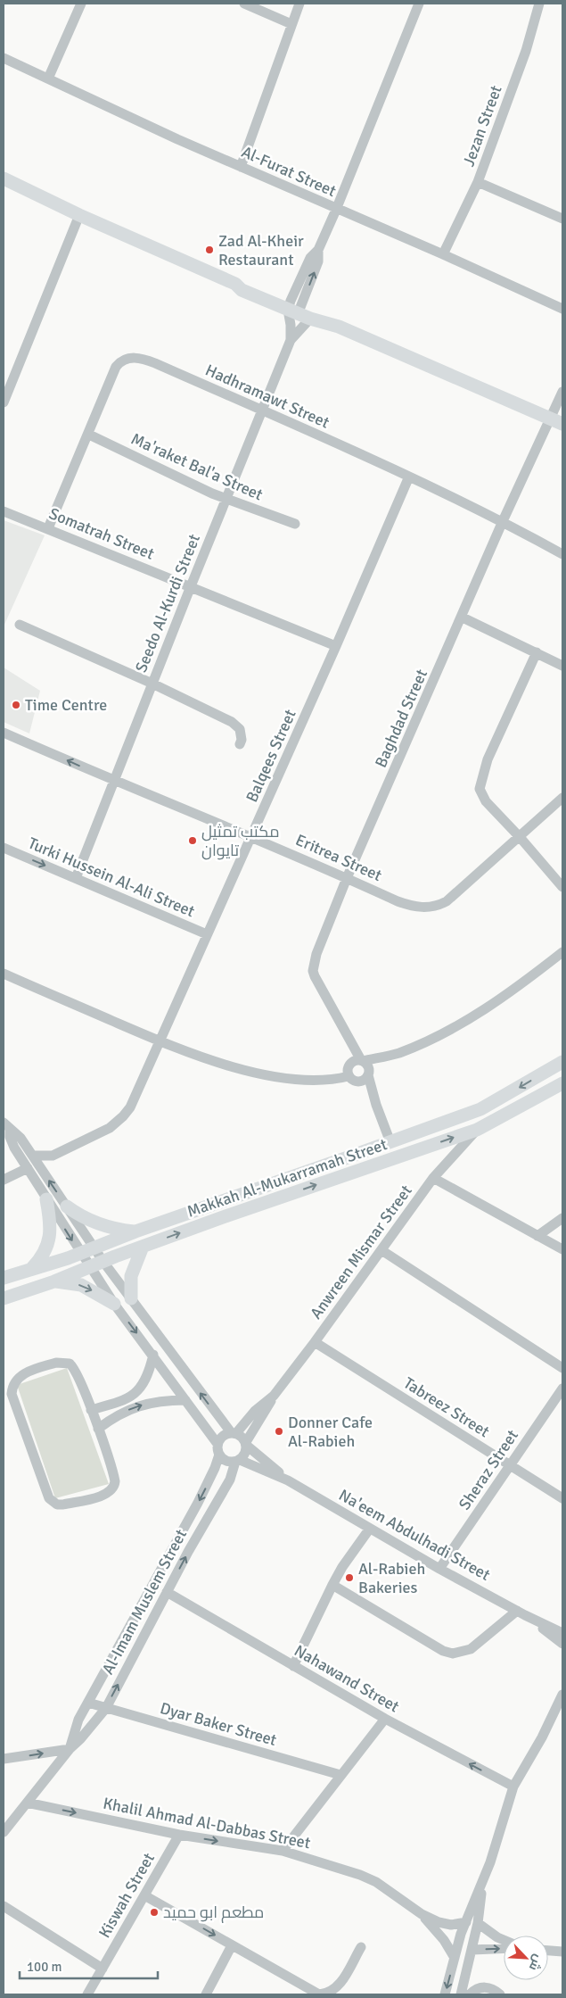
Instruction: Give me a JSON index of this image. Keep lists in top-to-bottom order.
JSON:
{
  "streets": {
    "main road": ["Makkah Al-Mukarramah Street"],
    "street": [
      "Jezan Street",
      "Al-Furat Street",
      "Hadhramawt Street",
      "Ma'raket Bal'a Street",
      "Somatrah Street",
      "Seedo Al-Kurdi Street",
      "Baghdad Street",
      "Balqees Street",
      "Eritrea Street",
      "Turki Hussein Al-Ali Street",
      "Anwreen Mismar Street",
      "Tabreez Street",
      "Sheraz Street",
      "Na'eem Abdulhadi Street",
      "Al-Imam Muslem Street",
      "Nahawand Street",
      "Dyar Baker Street",
      "Khalil Ahmad Al-Dabbas Street",
      "Kiswah Street"
    ]
  },
  "crossings": [
    ["Jezan Street", "Al-Furat Street"],
    ["Hadhramawt Street", "Ma'raket Bal'a Street"],
    ["Hadhramawt Street", "Somatrah Street"],
    ["Hadhramawt Street", "Seedo Al-Kurdi Street"],
    ["Hadhramawt Street", "Baghdad Street"],
    ["Hadhramawt Street", "Balqees Street"],
    ["Ma'raket Bal'a Street", "Seedo Al-Kurdi Street"],
    ["Somatrah Street", "Seedo Al-Kurdi Street"],
    ["Somatrah Street", "Balqees Street"],
    ["Seedo Al-Kurdi Street", "Eritrea Street"],
    ["Seedo Al-Kurdi Street", "Turki Hussein Al-Ali Street"],
    ["Baghdad Street", "Eritrea Street"],
    ["Balqees Street", "Eritrea Street"],
    ["Balqees Street", "Turki Hussein Al-Ali Street"],
    ["Makkah Al-Mukarramah Street", "Anwreen Mismar Street"],
    ["Anwreen Mismar Street", "Tabreez Street"],
    ["Tabreez Street", "Sheraz Street"],
    ["Sheraz Street", "Na'eem Abdulhadi Street"],
    ["Na'eem Abdulhadi Street", "Al-Imam Muslem Street"],
    ["Al-Imam Muslem Street", "Nahawand Street"],
    ["Al-Imam Muslem Street", "Dyar Baker Street"],
    ["Al-Imam Muslem Street", "Khalil Ahmad Al-Dabbas Street"],
    ["Khalil Ahmad Al-Dabbas Street", "Kiswah Street"]
  ],
  "one_way": ["Turki Hussein Al-Ali Street", "Nahawand Street"],
  "places": [
    "Zad Al-Kheir Restaurant",
    "Time Centre",
    "مكتب تمثيل تايوان",
    "Donner Cafe Al-Rabieh",
    "Al-Rabieh Bakeries",
    "مطعم ابو حميد"
  ],
  "scale_bar": "100 m",
  "north": "bottom right"
}
